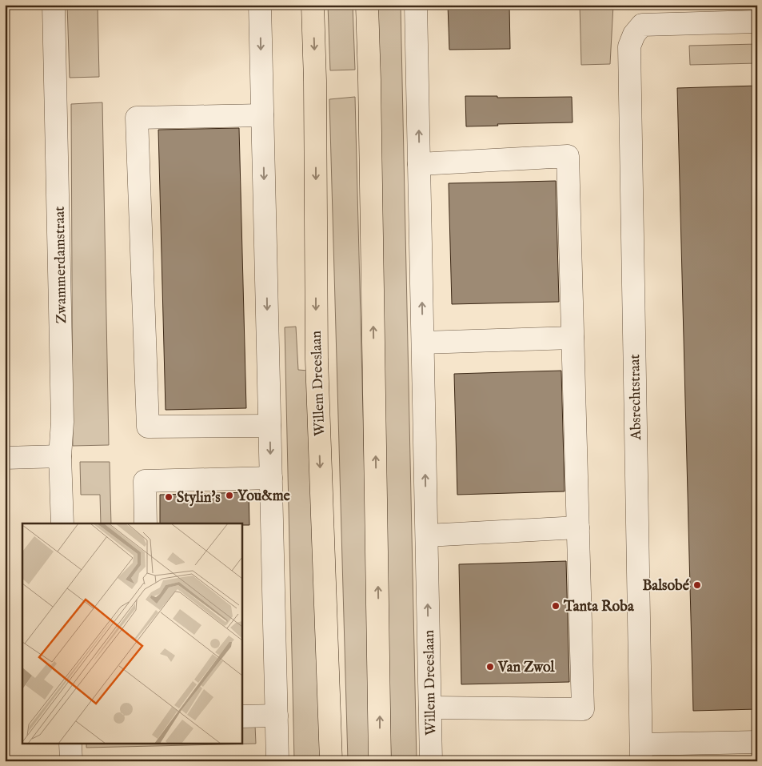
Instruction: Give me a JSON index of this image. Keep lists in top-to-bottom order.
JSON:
{
  "streets": {
    "main road": ["Willem Dreeslaan"],
    "street": ["Zwammerdamstraat", "Absrechtstraat"]
  },
  "places": [
    "You&me",
    "Stylin's",
    "Balsobé",
    "Tanta Roba",
    "Van Zwol"
  ]
}
